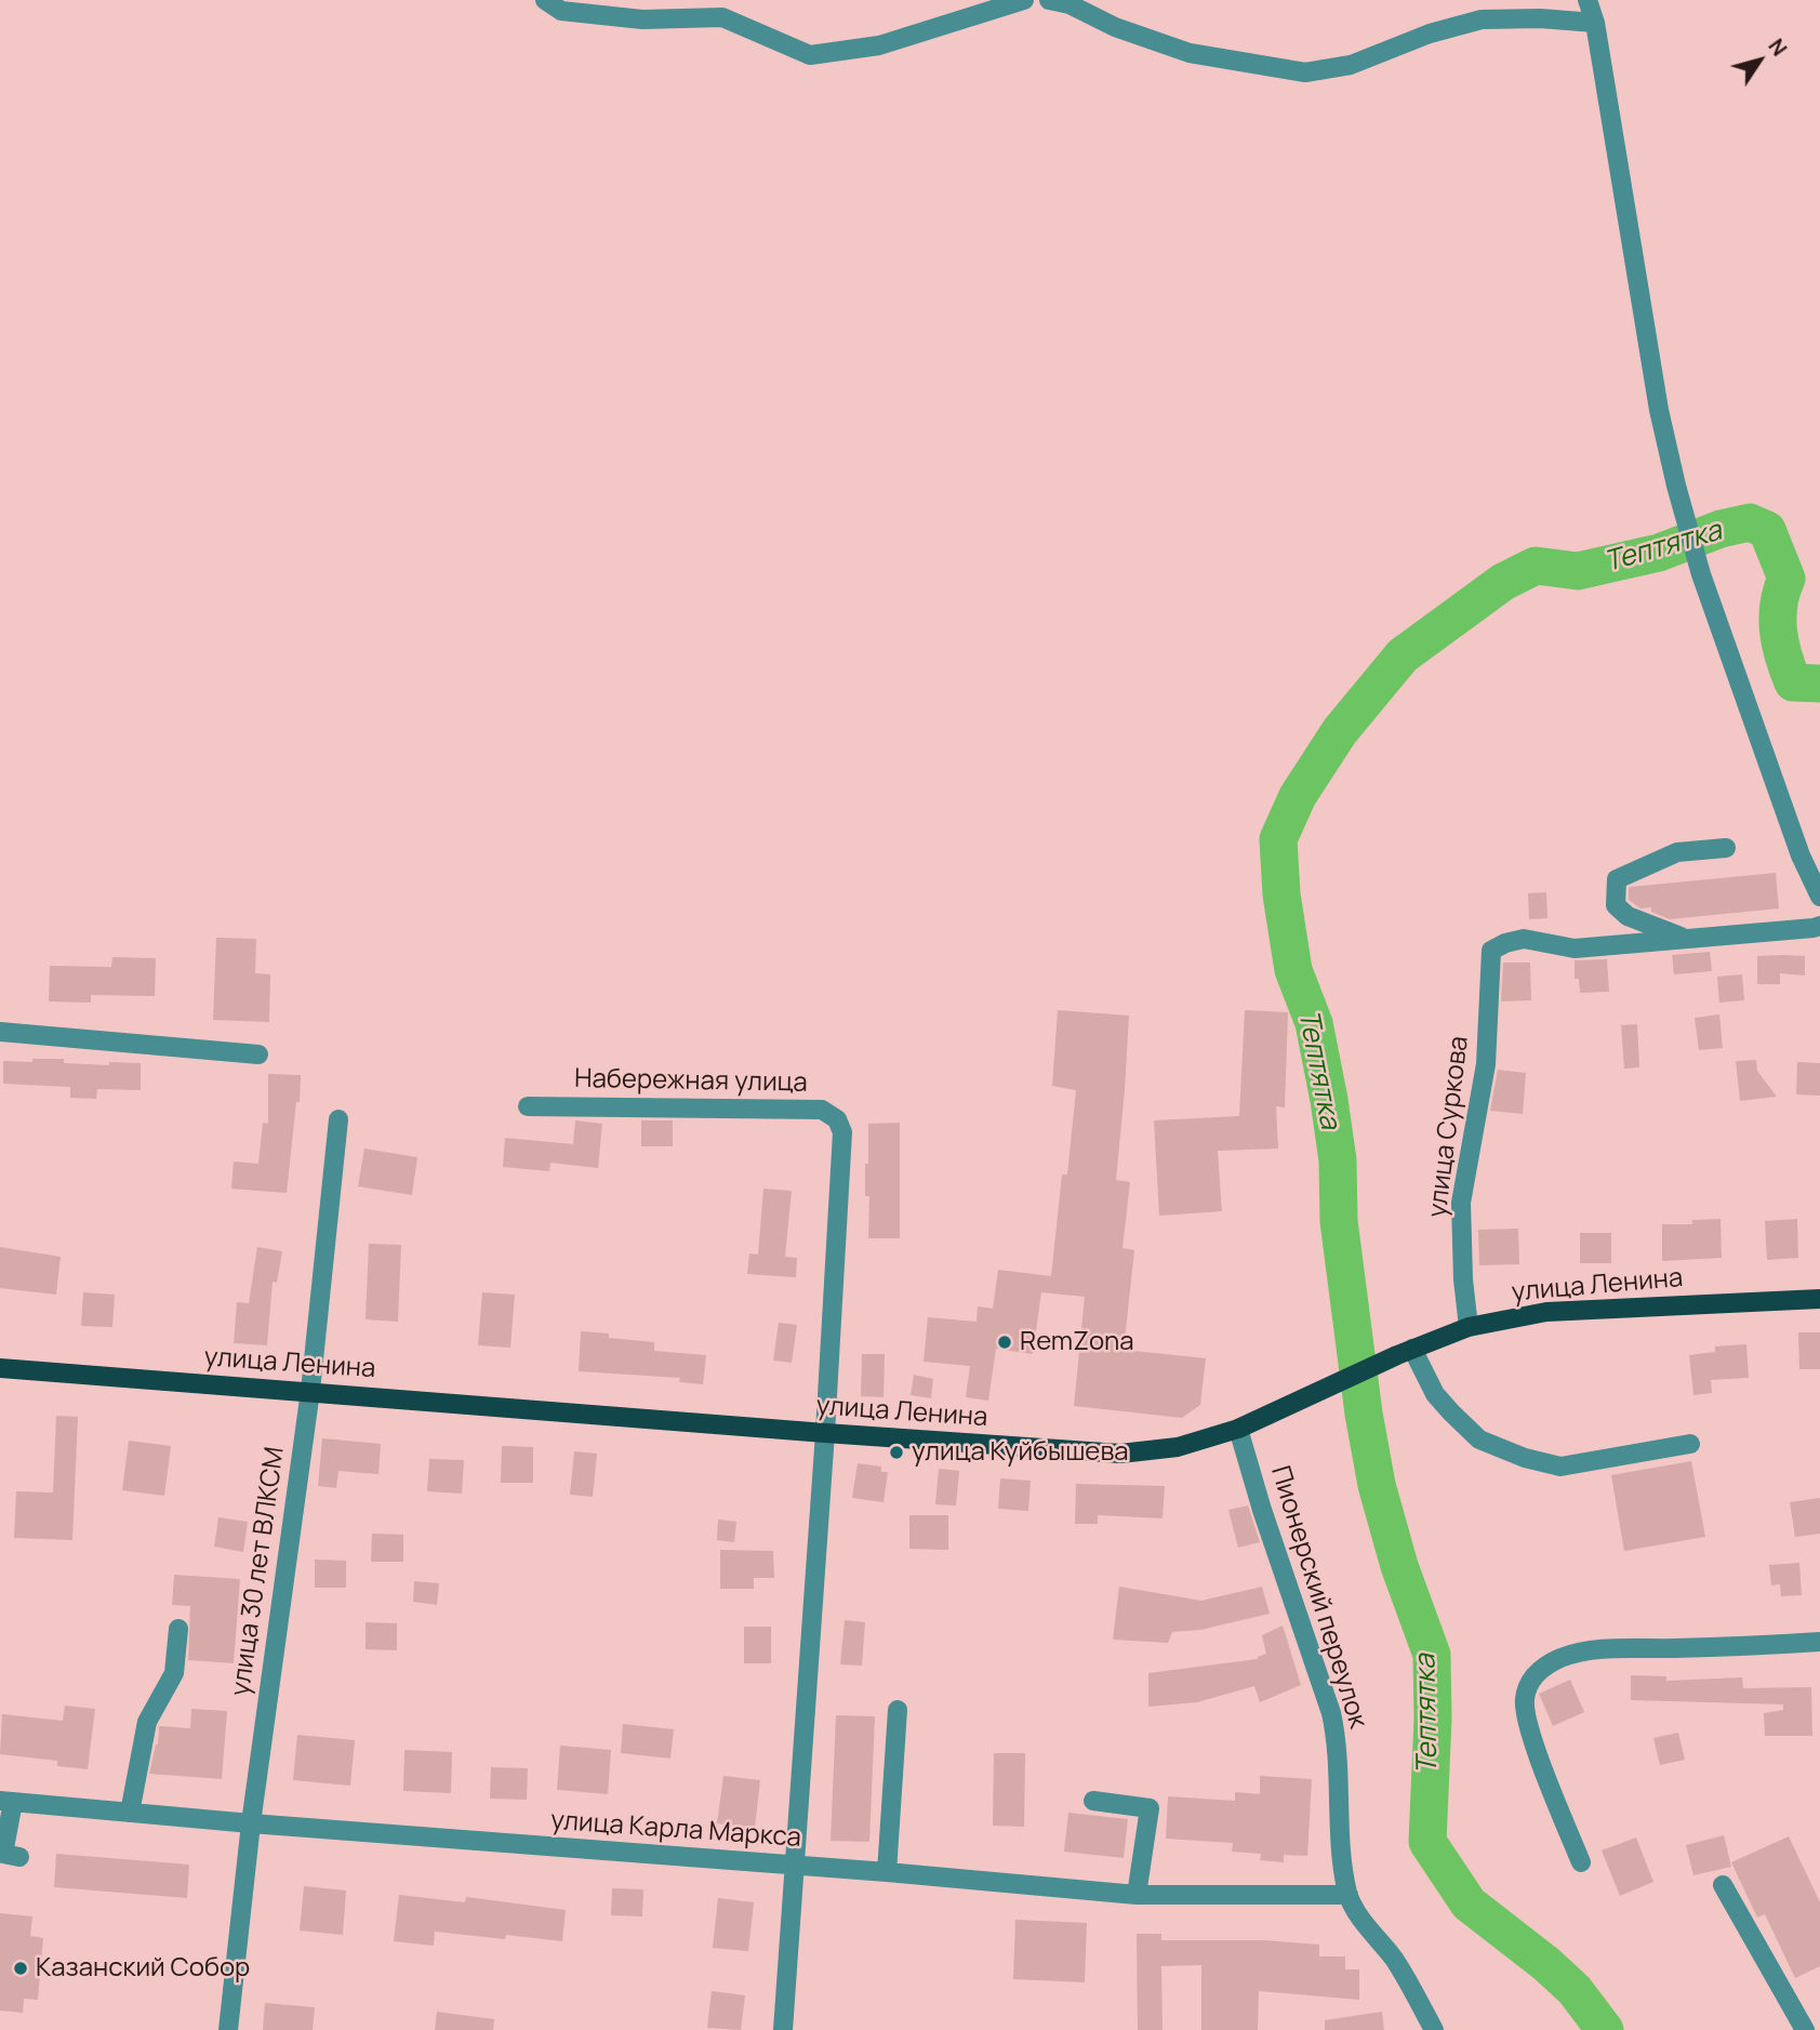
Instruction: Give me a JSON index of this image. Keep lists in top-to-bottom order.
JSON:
{
  "streets": {
    "main road": ["улица Ленина"],
    "street": [
      "Набережная улица",
      "улица Суркова",
      "улица 30 лет ВЛКСМ",
      "Пионерский переулок",
      "улица Карла Маркса"
    ]
  },
  "crossings": [
    ["Набережная улица", "улица Ленина"],
    ["улица Суркова", "улица Ленина"],
    ["улица Ленина", "улица 30 лет ВЛКСМ"],
    ["улица Ленина", "Пионерский переулок"],
    ["улица 30 лет ВЛКСМ", "улица Карла Маркса"],
    ["Пионерский переулок", "улица Карла Маркса"]
  ],
  "water": ["Тептятка"],
  "places": ["RemZona", "улица Куйбышева", "Казанский Собор"],
  "north": "top right"
}
